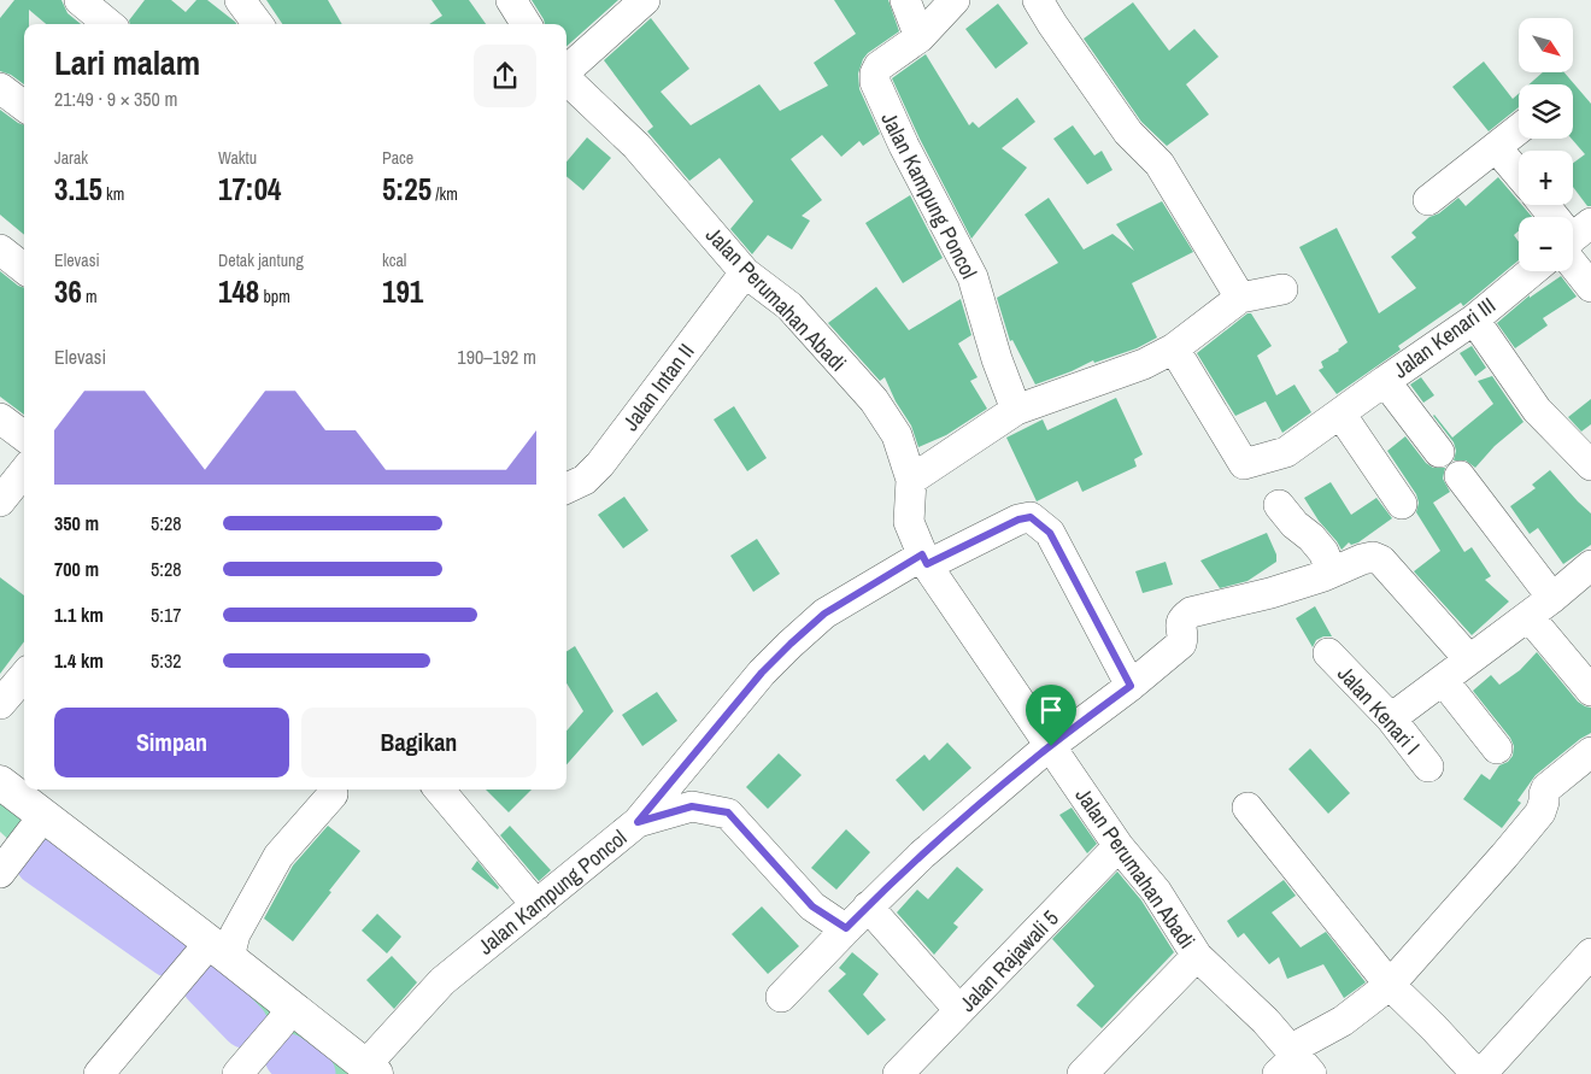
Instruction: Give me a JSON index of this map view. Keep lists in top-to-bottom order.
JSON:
{
  "streets": {
    "street": [
      "Jalan Kampung Poncol",
      "Jalan Perumahan Abadi",
      "Jalan Kenari III",
      "Jalan Intan II",
      "Jalan Kenari I",
      "Jalan Rajawali 5"
    ]
  },
  "crossings": [
    ["Jalan Perumahan Abadi", "Jalan Intan II"],
    ["Jalan Perumahan Abadi", "Jalan Rajawali 5"]
  ],
  "north": "bottom right",
  "page": {
    "map_buttons": ["+", "−"],
    "heading": ["Lari malam", "21:49 · 9 × 350 m"],
    "stats": [
      ["Jarak", "3.15 km"],
      ["Waktu", "17:04"],
      ["Pace", "5:25 /km"],
      ["Elevasi", "36 m"],
      ["Detak jantung", "148 bpm"],
      ["kcal", "191"]
    ],
    "chart": ["Elevasi", "190–192 m"],
    "list": [
      {
        "name": "350 m",
        "note": "5:28"
      },
      {
        "name": "700 m",
        "note": "5:28"
      },
      {
        "name": "1.1 km",
        "note": "5:17"
      },
      {
        "name": "1.4 km",
        "note": "5:32"
      }
    ],
    "buttons": ["Simpan", "Bagikan"]
  }
}
